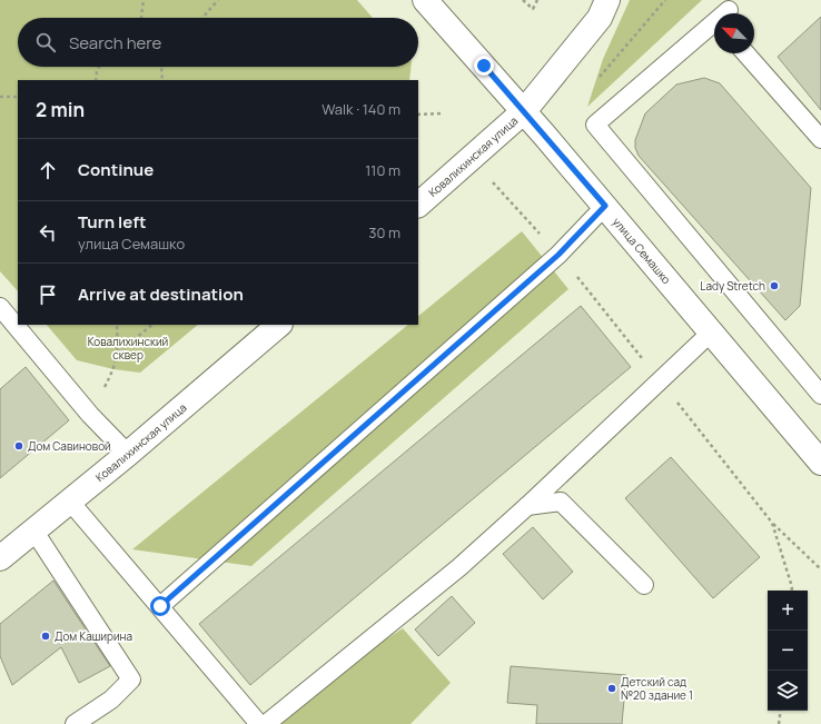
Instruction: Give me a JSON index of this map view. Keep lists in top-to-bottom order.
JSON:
{
  "streets": {
    "street": ["Ковалихинская улица", "улица Семашко"]
  },
  "crossings": [
    ["Ковалихинская улица", "улица Семашко"]
  ],
  "parks": ["Ковалихинский сквер"],
  "places": [
    "Lady Stretch",
    "Дом Савиновой",
    "Дом Каширина",
    "Детский сад №20 здание 1"
  ],
  "north": "top left",
  "page": {
    "search": "Search here",
    "heading": ["2 min", "Walk · 140 m"],
    "list": [
      ["Continue", "110 m"],
      ["Turn left", "улица Семашко", "30 m"],
      "Arrive at destination"
    ],
    "map_buttons": ["+", "−"]
  }
}
